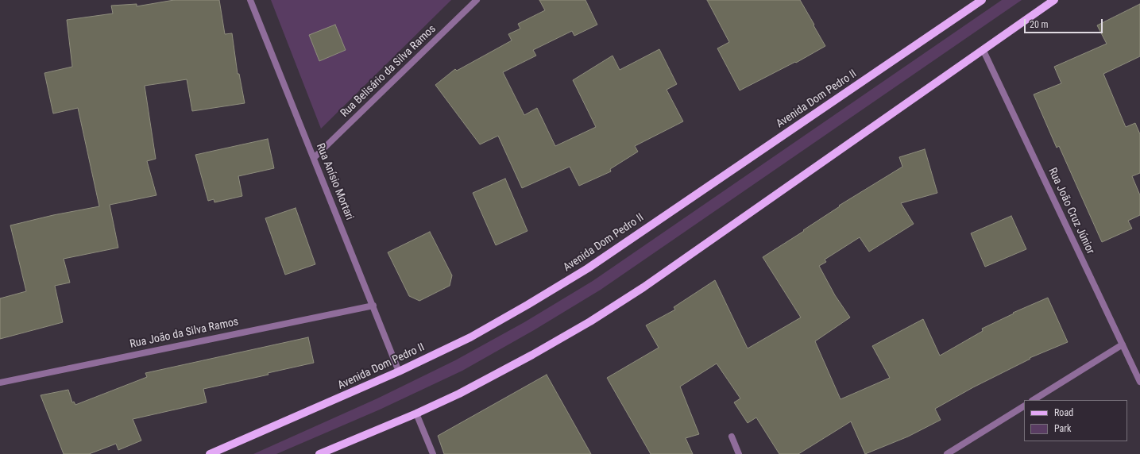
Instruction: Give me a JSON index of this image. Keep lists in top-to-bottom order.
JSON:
{
  "streets": {
    "main road": ["Avenida Dom Pedro II"],
    "street": [
      "Rua Belisário da Silva Ramos",
      "Rua Anísio Mortari",
      "Rua João Cruz Júnior",
      "Rua João da Silva Ramos"
    ]
  },
  "crossings": [
    ["Rua Belisário da Silva Ramos", "Rua Anísio Mortari"],
    ["Avenida Dom Pedro II", "Rua Anísio Mortari"],
    ["Rua Anísio Mortari", "Rua João da Silva Ramos"]
  ],
  "legend": ["Road", "Park"],
  "scale_bar": "20 m"
}
